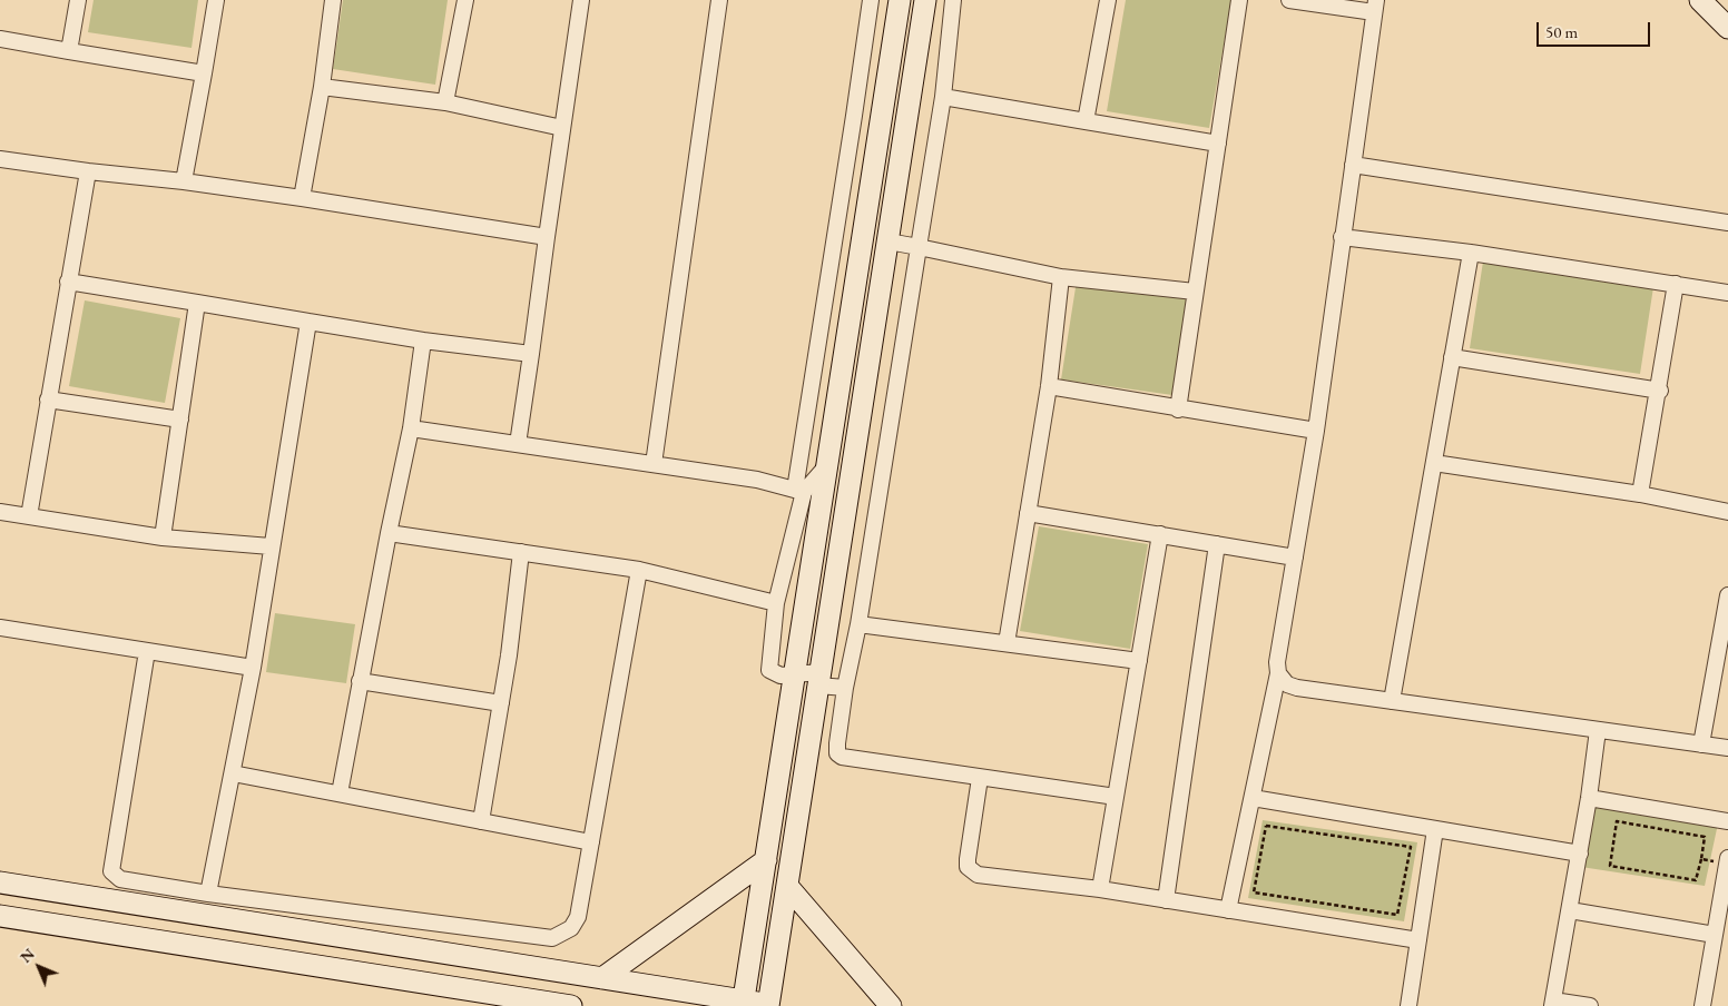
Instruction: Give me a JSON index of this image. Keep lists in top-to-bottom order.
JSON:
{
  "scale_bar": "50 m",
  "north": "top left"
}
